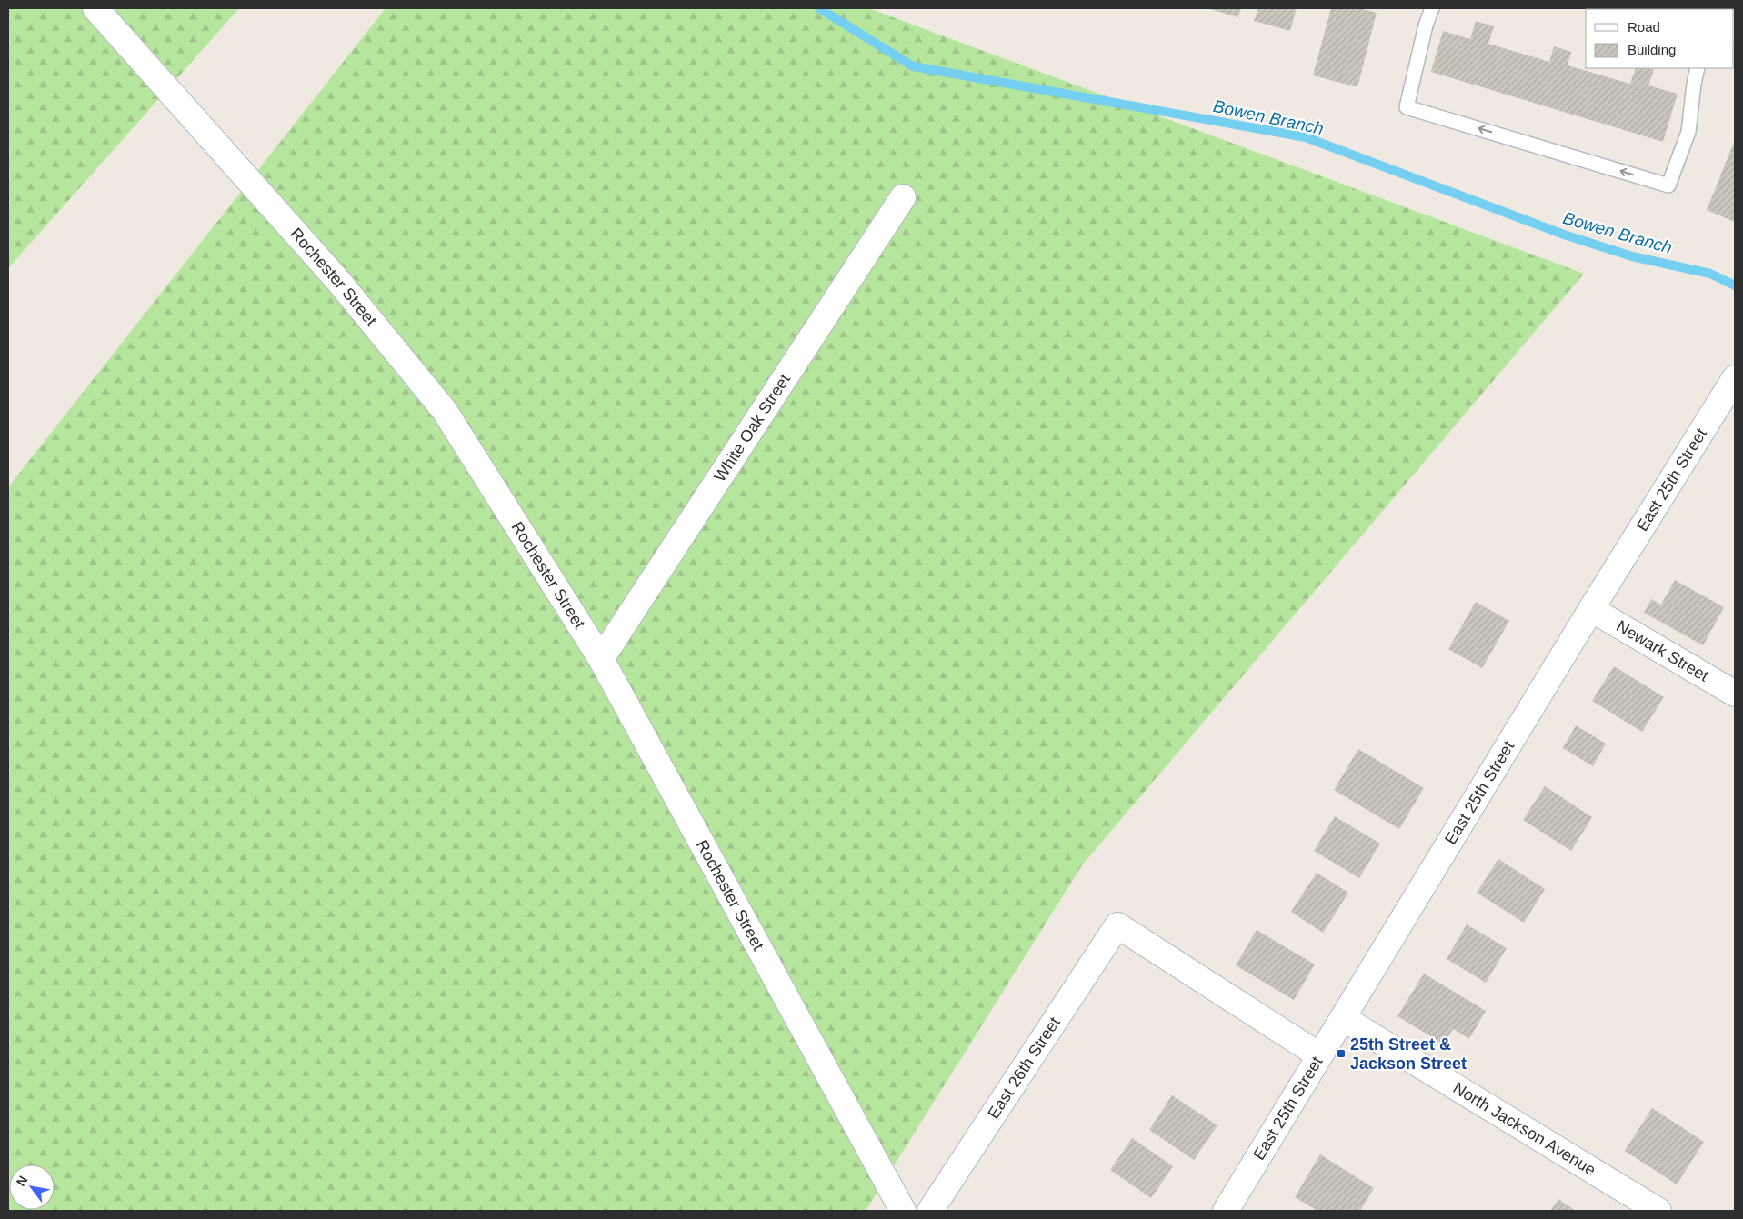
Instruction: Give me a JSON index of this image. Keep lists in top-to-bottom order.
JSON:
{
  "streets": {
    "street": [
      "Rochester Street",
      "White Oak Street",
      "East 25th Street",
      "Newark Street",
      "East 26th Street",
      "North Jackson Avenue"
    ]
  },
  "crossings": [
    ["Rochester Street", "White Oak Street"],
    ["East 25th Street", "Newark Street"],
    ["East 25th Street", "East 26th Street"],
    ["East 25th Street", "North Jackson Avenue"]
  ],
  "water": ["Bowen Branch"],
  "places": {
    "transit": ["25th Street & Jackson Street"]
  },
  "legend": ["Road", "Building"],
  "north": "top left"
}
